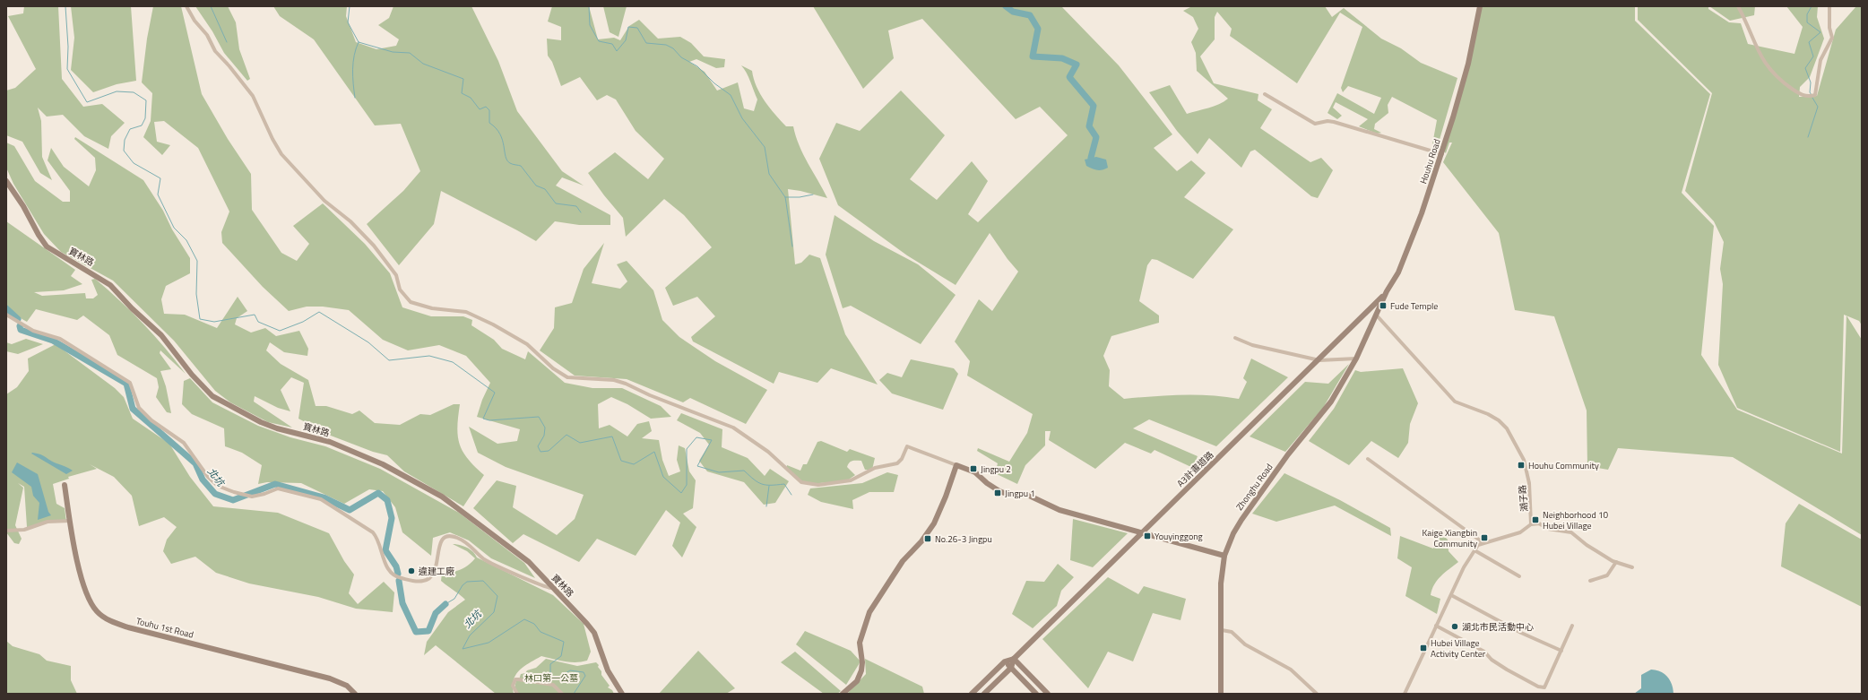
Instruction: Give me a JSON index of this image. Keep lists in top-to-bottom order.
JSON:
{
  "streets": {
    "street": [
      "Houhu Road",
      "寶林路",
      "A3計畫道路",
      "Zhonghu Road",
      "湖子路",
      "Touhu 1st Road"
    ]
  },
  "crossings": [
    ["Houhu Road", "A3計畫道路"],
    ["Houhu Road", "Zhonghu Road"],
    ["Houhu Road", "湖子路"],
    ["Zhonghu Road", "湖子路"]
  ],
  "water": ["北坑"],
  "parks": ["林口第一公墓"],
  "places": {
    "transit": [
      "Fude Temple",
      "Houhu Community",
      "Jingpu 2",
      "Jingpu 1",
      "Neighborhood 10 Hubei Village",
      "Youyinggong",
      "Kaige Xiangbin Community",
      "No.26-3 Jingpu",
      "Hubei Village Activity Center"
    ],
    "other": ["違建工廠", "湖北市民活動中心"]
  }
}
